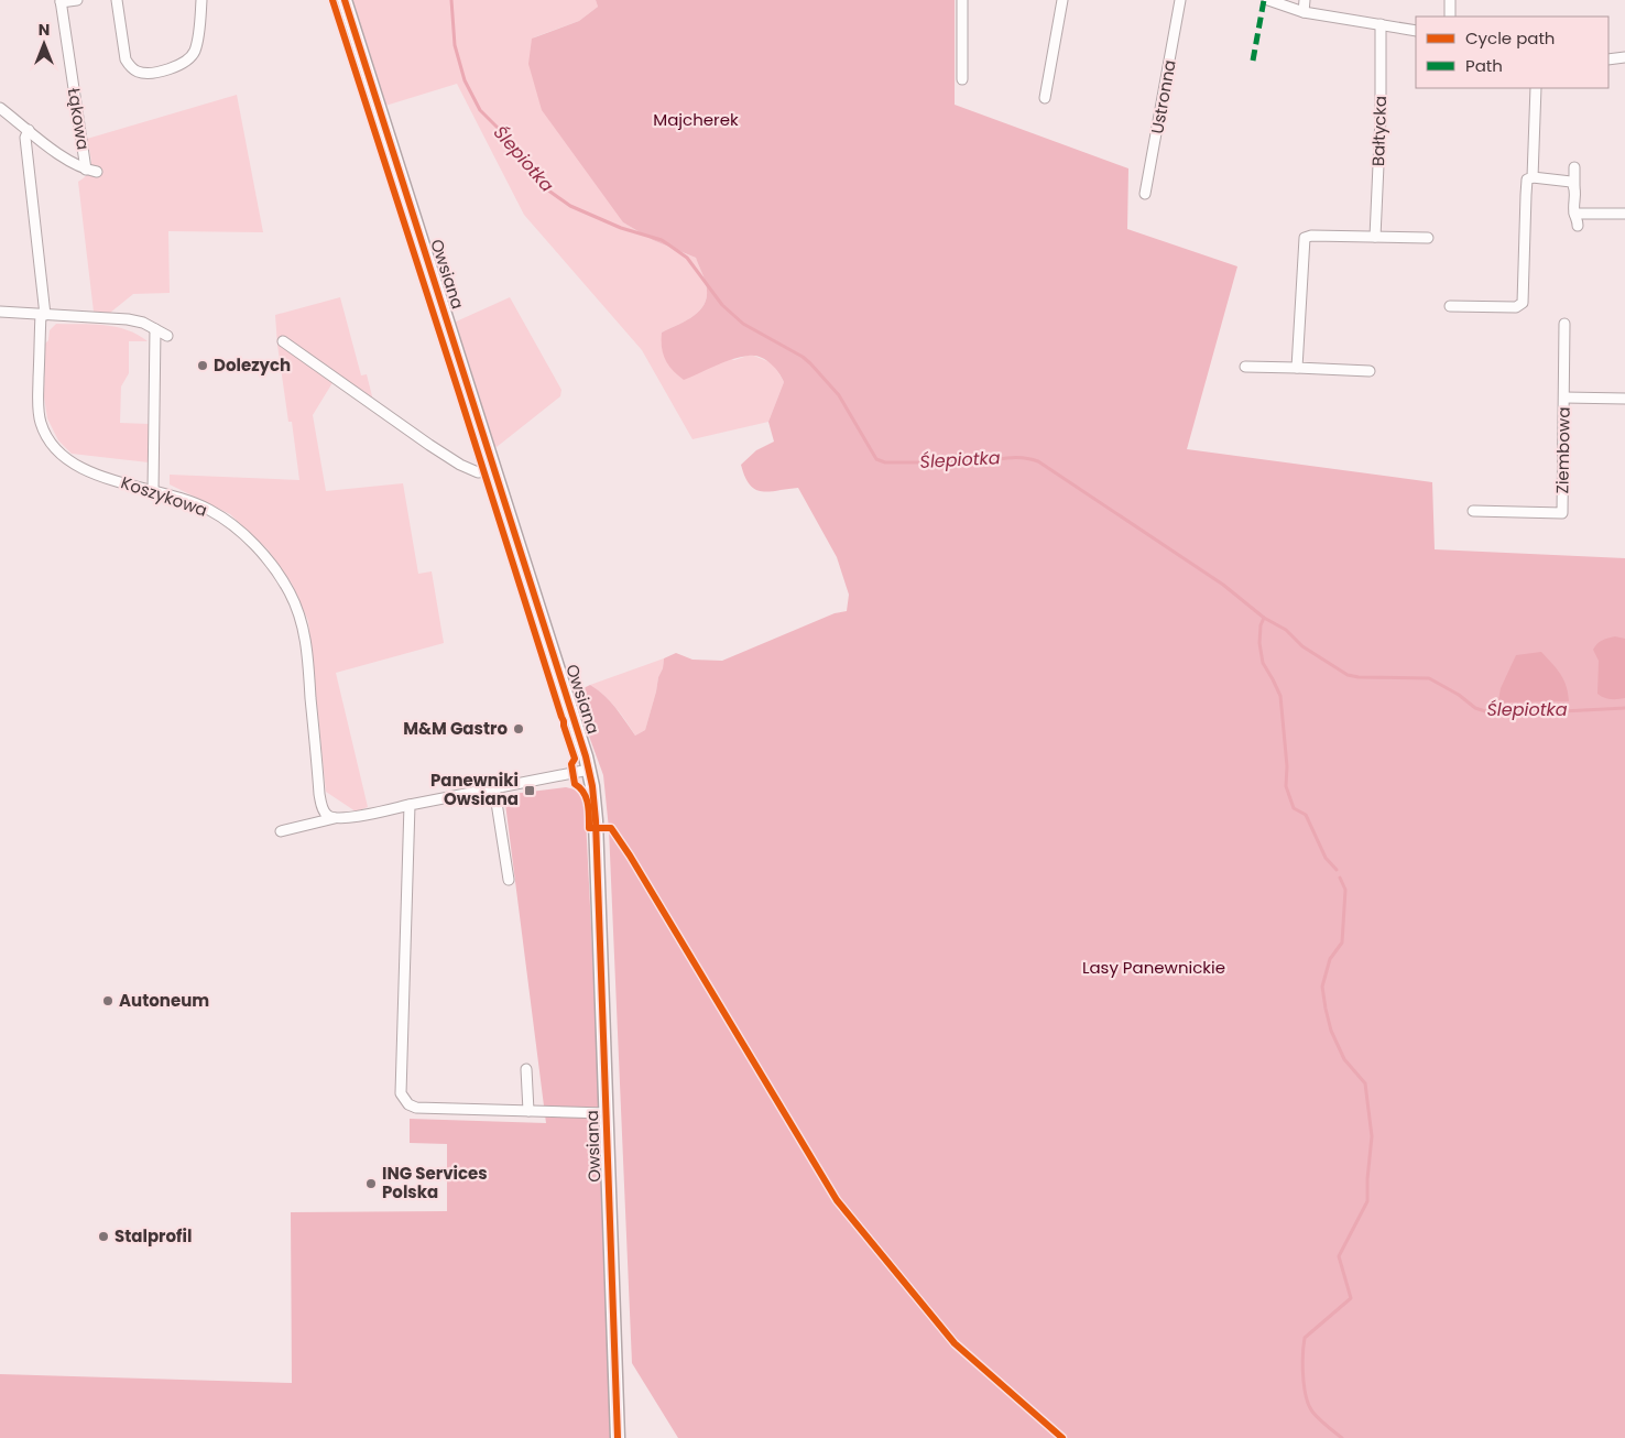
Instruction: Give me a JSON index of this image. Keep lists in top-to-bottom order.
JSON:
{
  "streets": {
    "street": [
      "Ustronna",
      "Łąkowa",
      "Bałtycka",
      "Owsiana",
      "Ziembowa",
      "Koszykowa"
    ]
  },
  "water": ["Ślepiotka"],
  "parks": ["Majcherek", "Lasy Panewnickie"],
  "places": {
    "other": [
      "Dolezych",
      "M&M Gastro",
      "Autoneum",
      "ING Services Polska",
      "Stalprofil"
    ],
    "transit": ["Panewniki Owsiana"]
  },
  "legend": ["Cycle path", "Path"],
  "north": "top"
}
